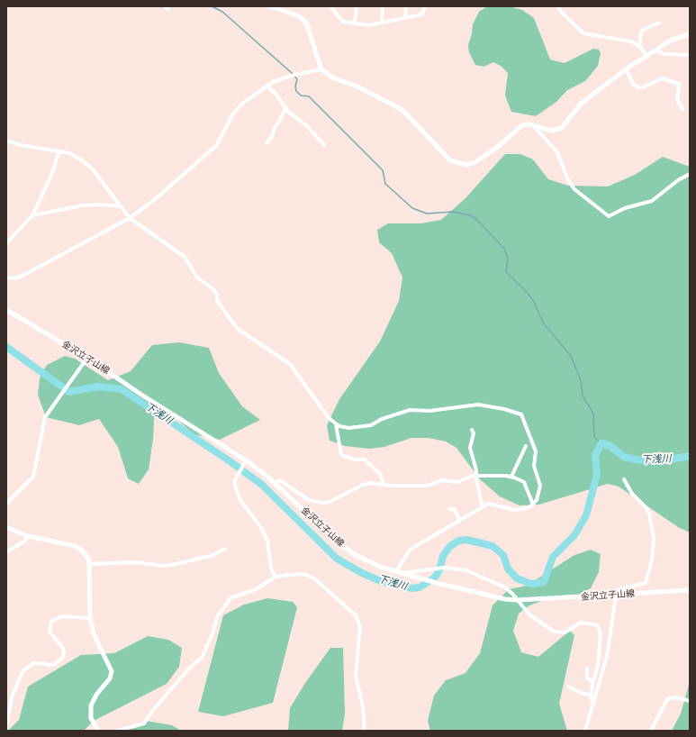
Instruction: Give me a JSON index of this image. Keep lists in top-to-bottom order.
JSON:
{
  "streets": {
    "street": ["金沢立子山線"]
  },
  "water": ["下浅川"]
}
